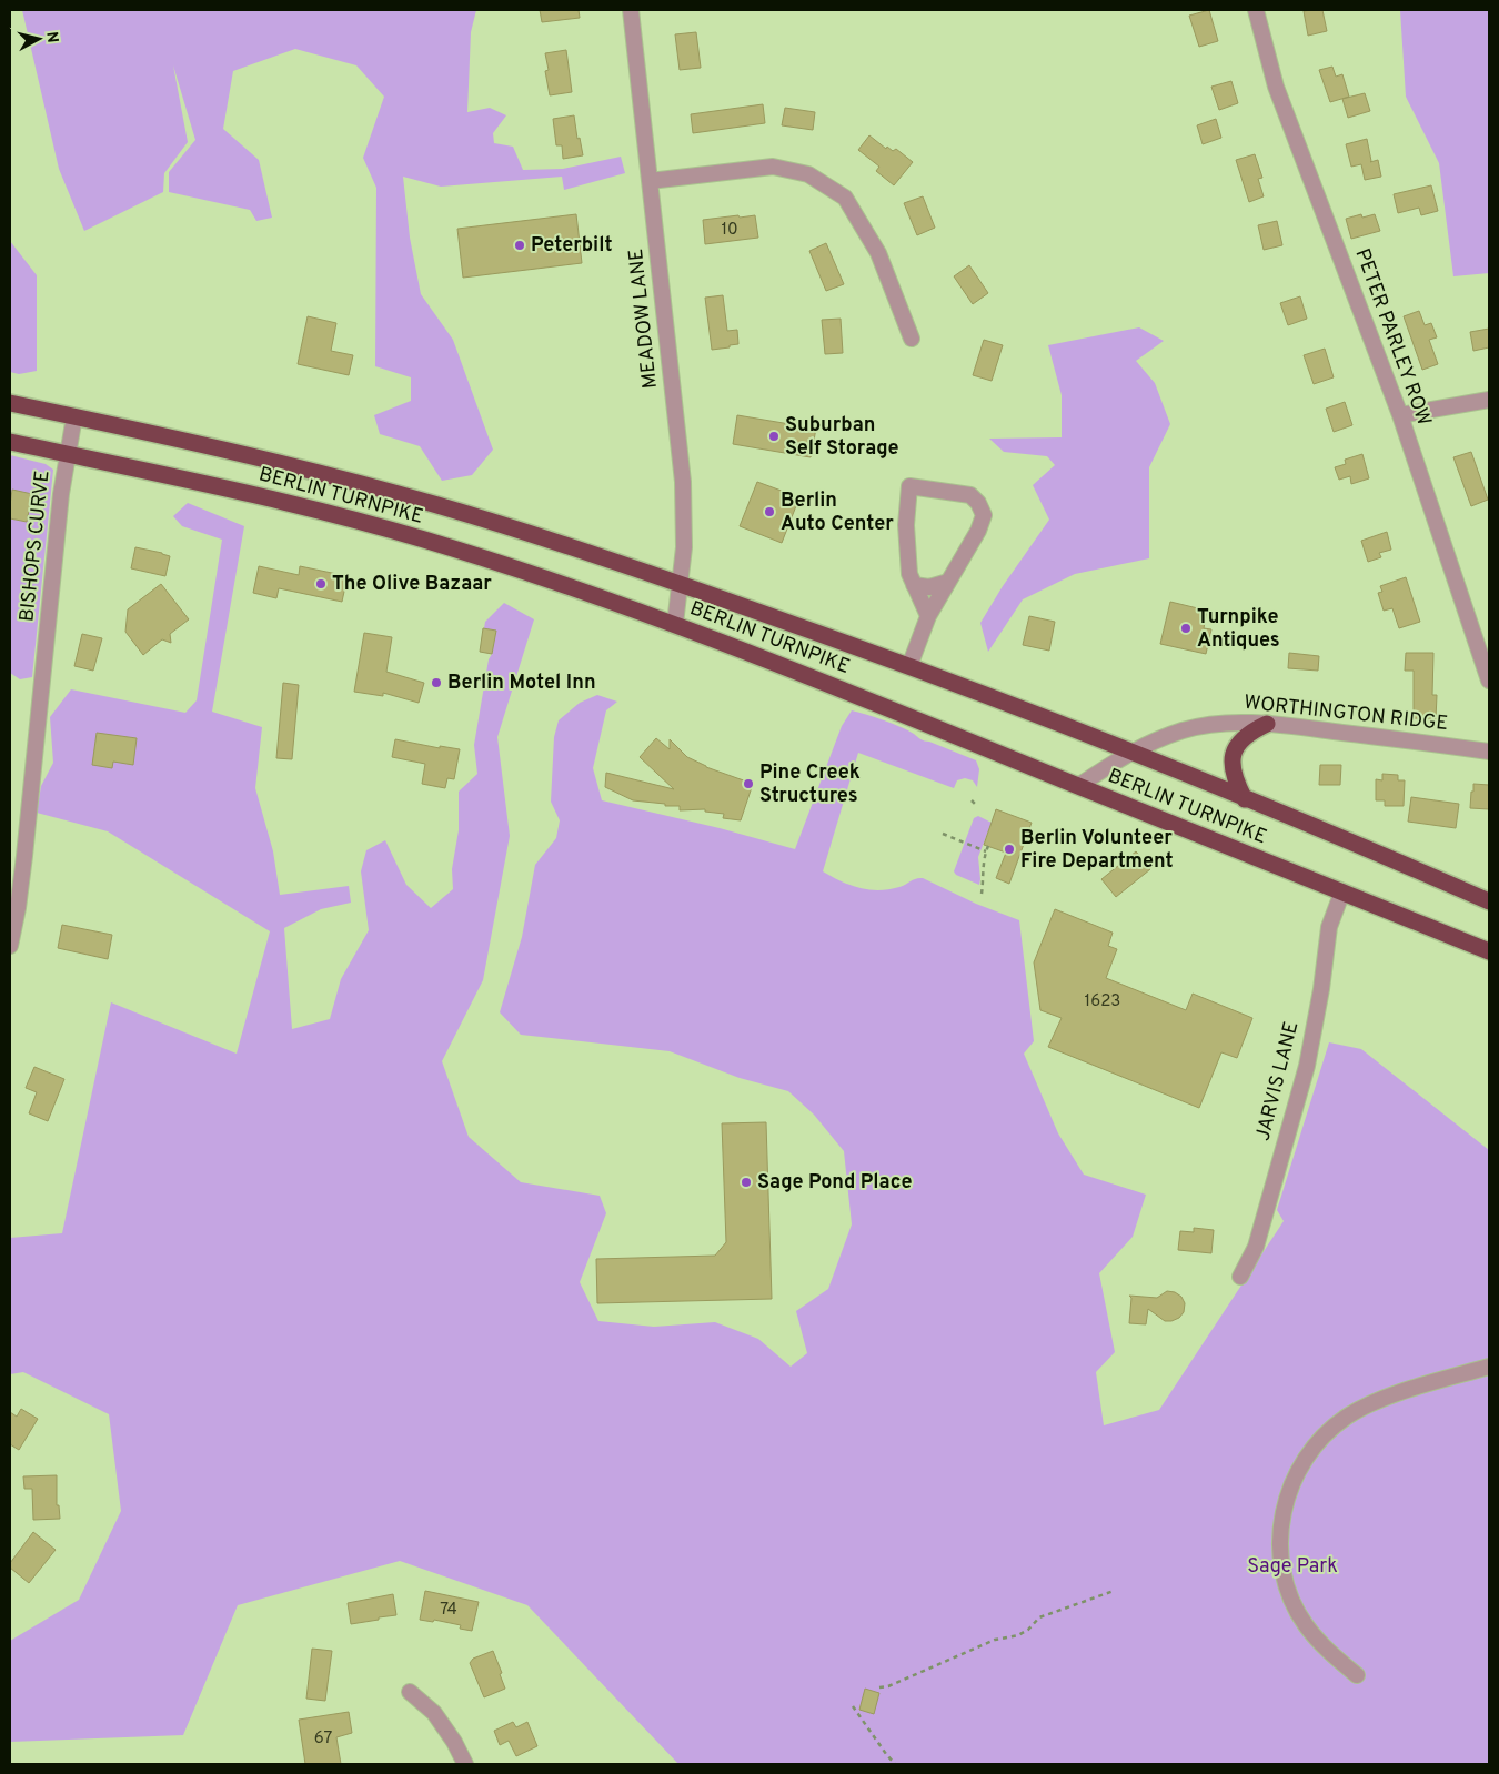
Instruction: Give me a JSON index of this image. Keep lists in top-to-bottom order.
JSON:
{
  "streets": {
    "highway": ["BERLIN TURNPIKE"],
    "street": [
      "MEADOW LANE",
      "PETER PARLEY ROW",
      "BISHOPS CURVE",
      "WORTHINGTON RIDGE",
      "JARVIS LANE"
    ]
  },
  "crossings": [
    ["MEADOW LANE", "BERLIN TURNPIKE"],
    ["BERLIN TURNPIKE", "BISHOPS CURVE"],
    ["BERLIN TURNPIKE", "WORTHINGTON RIDGE"],
    ["BERLIN TURNPIKE", "JARVIS LANE"]
  ],
  "parks": ["Sage Park"],
  "places": [
    "Peterbilt",
    "Suburban Self Storage",
    "Berlin Auto Center",
    "The Olive Bazaar",
    "Turnpike Antiques",
    "Berlin Motel Inn",
    "Pine Creek Structures",
    "Berlin Volunteer Fire Department",
    "Sage Pond Place"
  ],
  "house_numbers": [
    "10",
    "1623",
    "74",
    "67"
  ],
  "north": "right"
}
